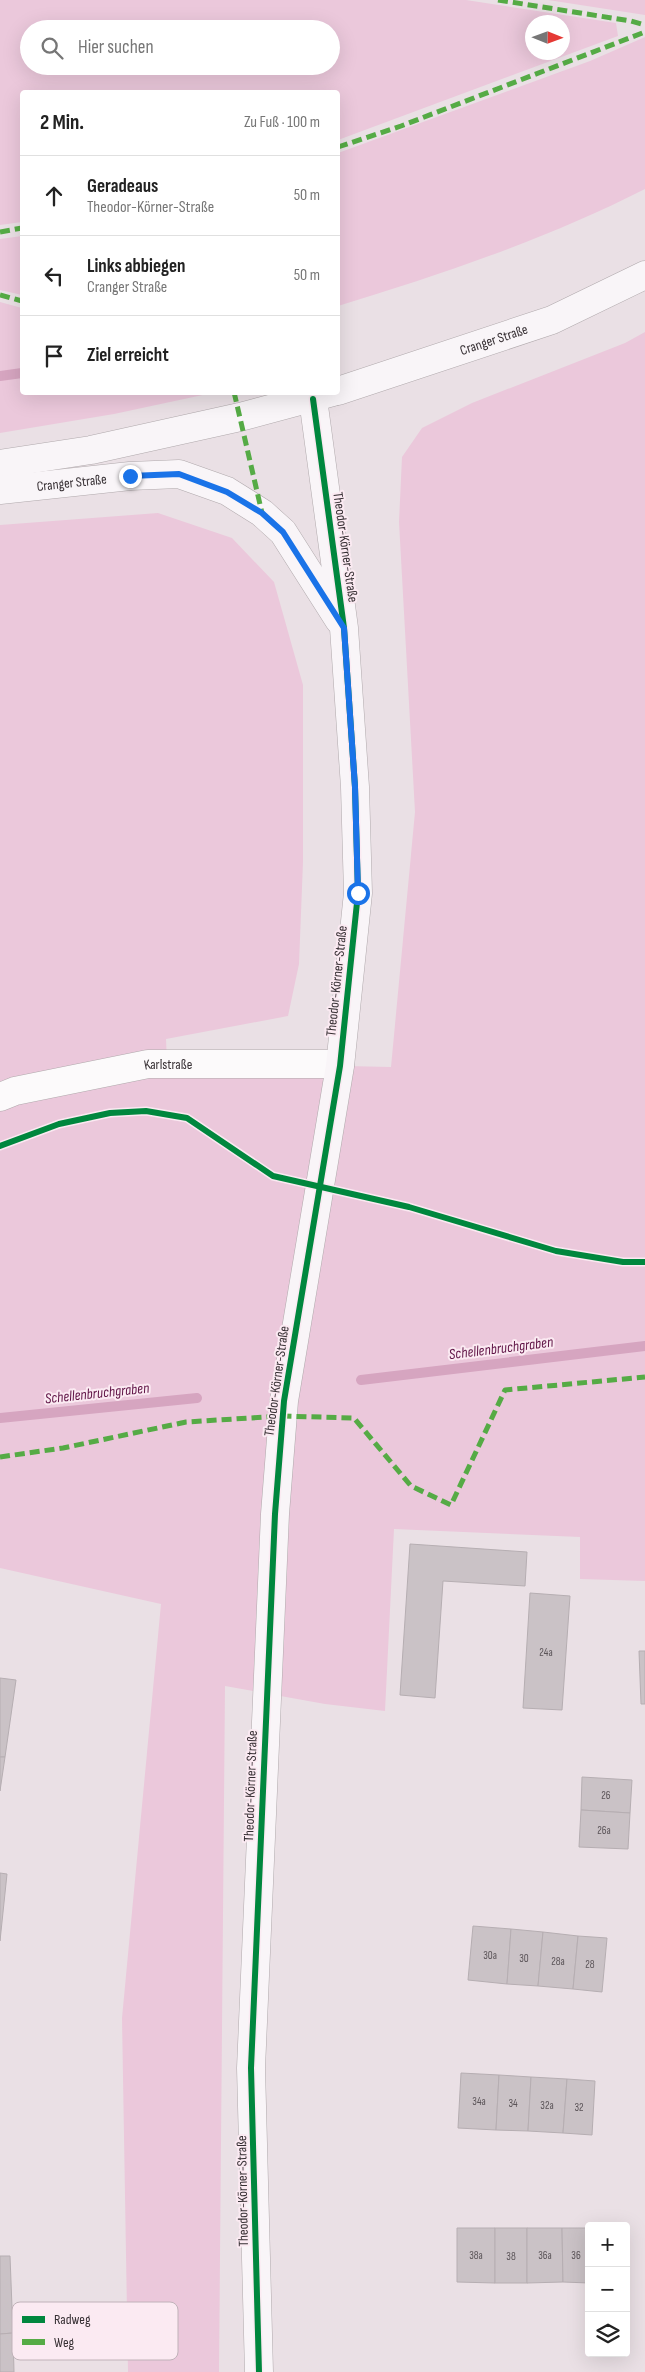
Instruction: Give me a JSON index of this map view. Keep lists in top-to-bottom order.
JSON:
{
  "streets": {
    "main road": ["Cranger Straße", "Theodor-Körner-Straße"],
    "street": ["Karlstraße"]
  },
  "crossings": [
    ["Cranger Straße", "Theodor-Körner-Straße"],
    ["Theodor-Körner-Straße", "Karlstraße"]
  ],
  "water": ["Schellenbruchgraben"],
  "house_numbers": [
    "24a",
    "26",
    "26a",
    "30a",
    "30",
    "28a",
    "28",
    "34a",
    "34",
    "32a",
    "32",
    "38a",
    "36a",
    "36",
    "38"
  ],
  "legend": ["Radweg", "Weg"],
  "north": "right",
  "page": {
    "search": "Hier suchen",
    "heading": ["2 Min.", "Zu Fuß · 100 m"],
    "list": [
      ["Geradeaus", "Theodor-Körner-Straße", "50 m"],
      ["Links abbiegen", "Cranger Straße", "50 m"],
      "Ziel erreicht"
    ],
    "map_buttons": ["+", "−"]
  }
}
